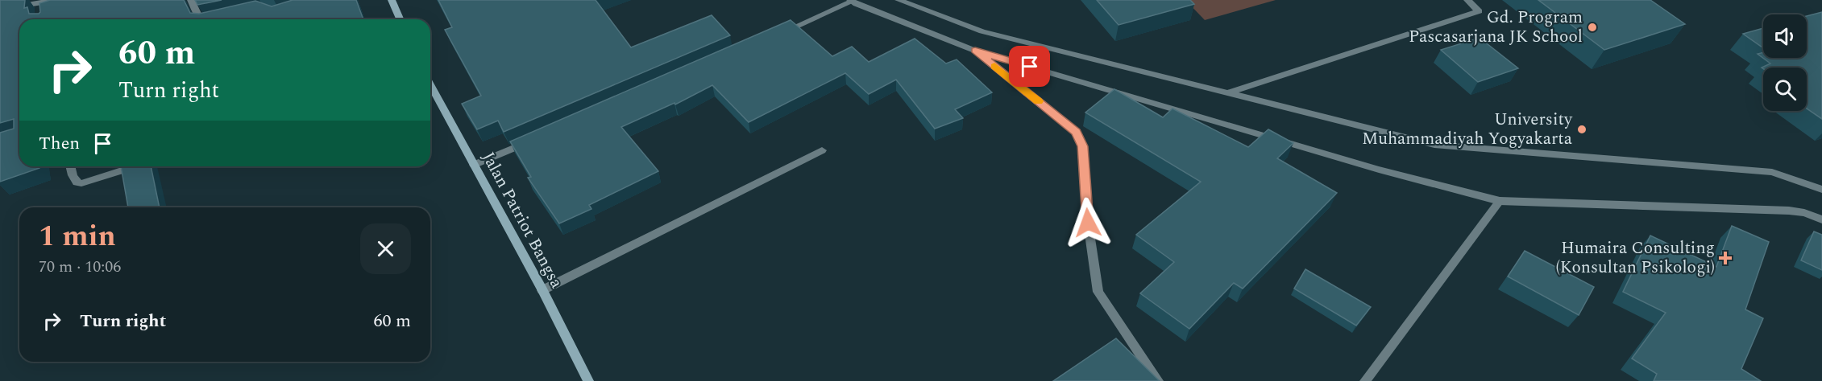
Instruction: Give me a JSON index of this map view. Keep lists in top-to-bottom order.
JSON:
{
  "streets": {
    "street": ["Jalan Patriot Bangsa"]
  },
  "places": {
    "other": ["Gd. Program Pascasarjana JK School", "University Muhammadiyah Yogyakarta"],
    "health": ["Humaira Consulting (Konsultan Psikologi)"]
  },
  "page": {
    "turn": ["60 m", "Turn right"],
    "then": "Then",
    "heading": ["1 min", "70 m · 10:06"],
    "list": [
      {
        "name": "Turn right",
        "value": "60 m"
      }
    ]
  }
}
